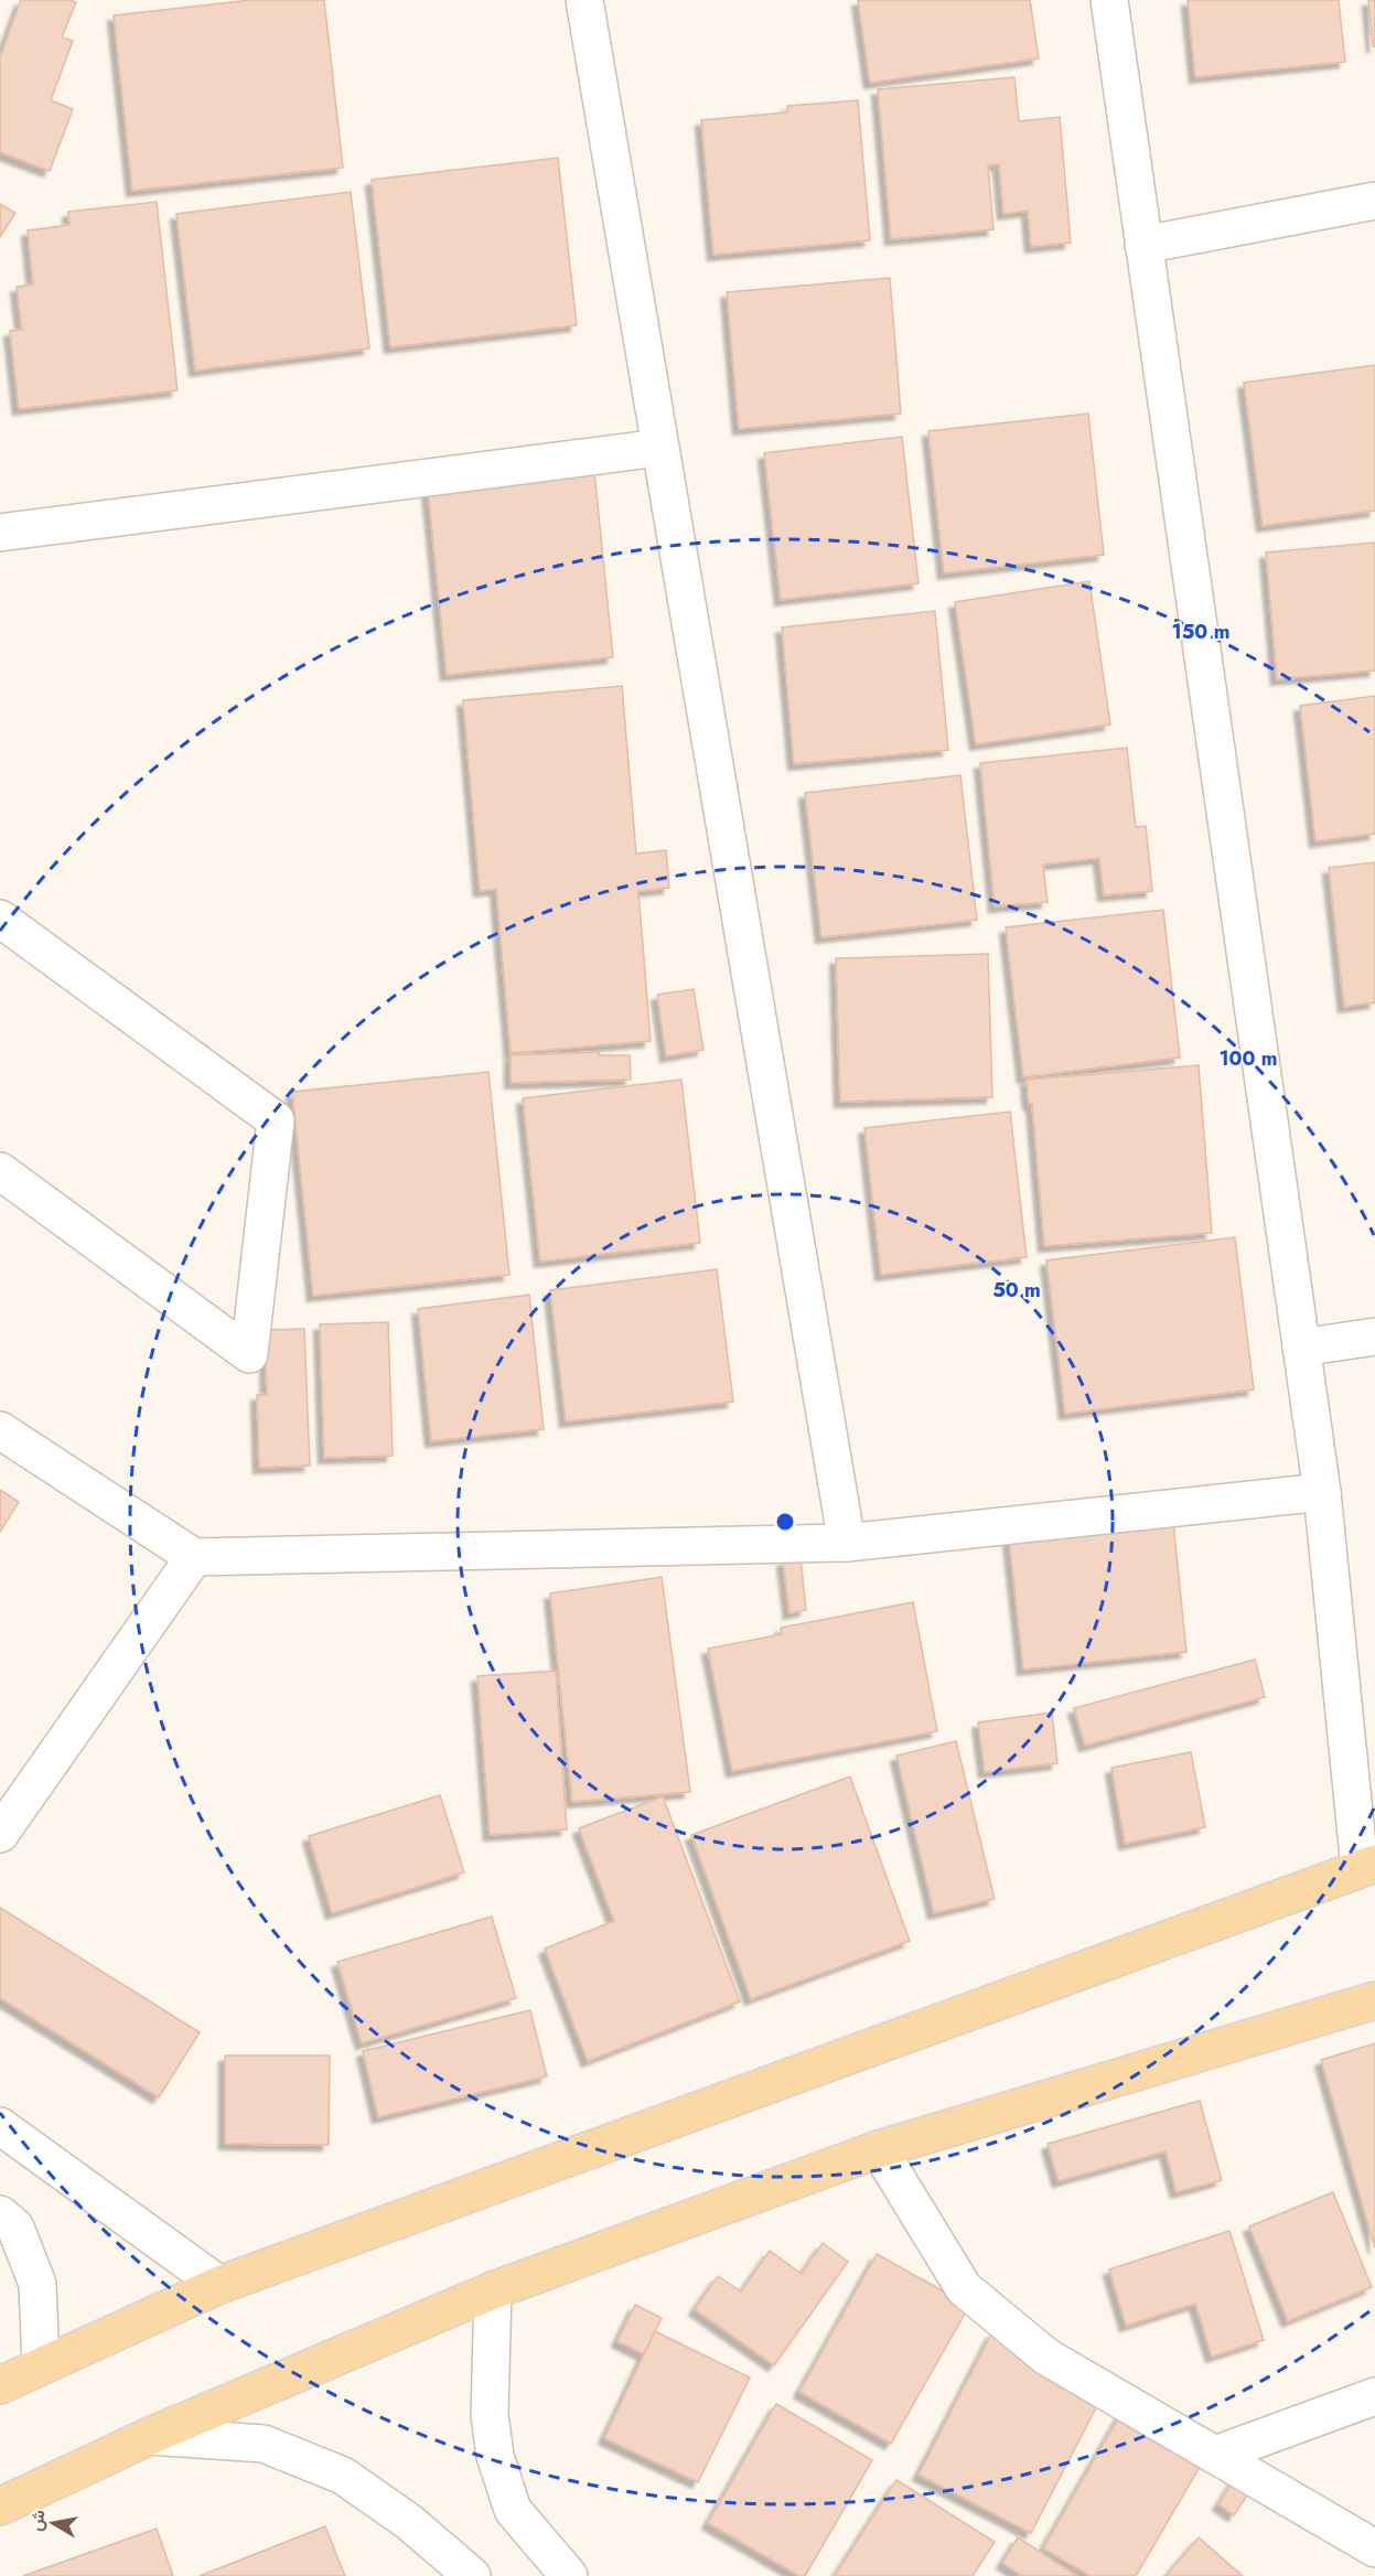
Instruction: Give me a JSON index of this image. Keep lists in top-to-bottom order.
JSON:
{
  "north": "left",
  "rings": ["150 m", "100 m", "50 m"]
}
